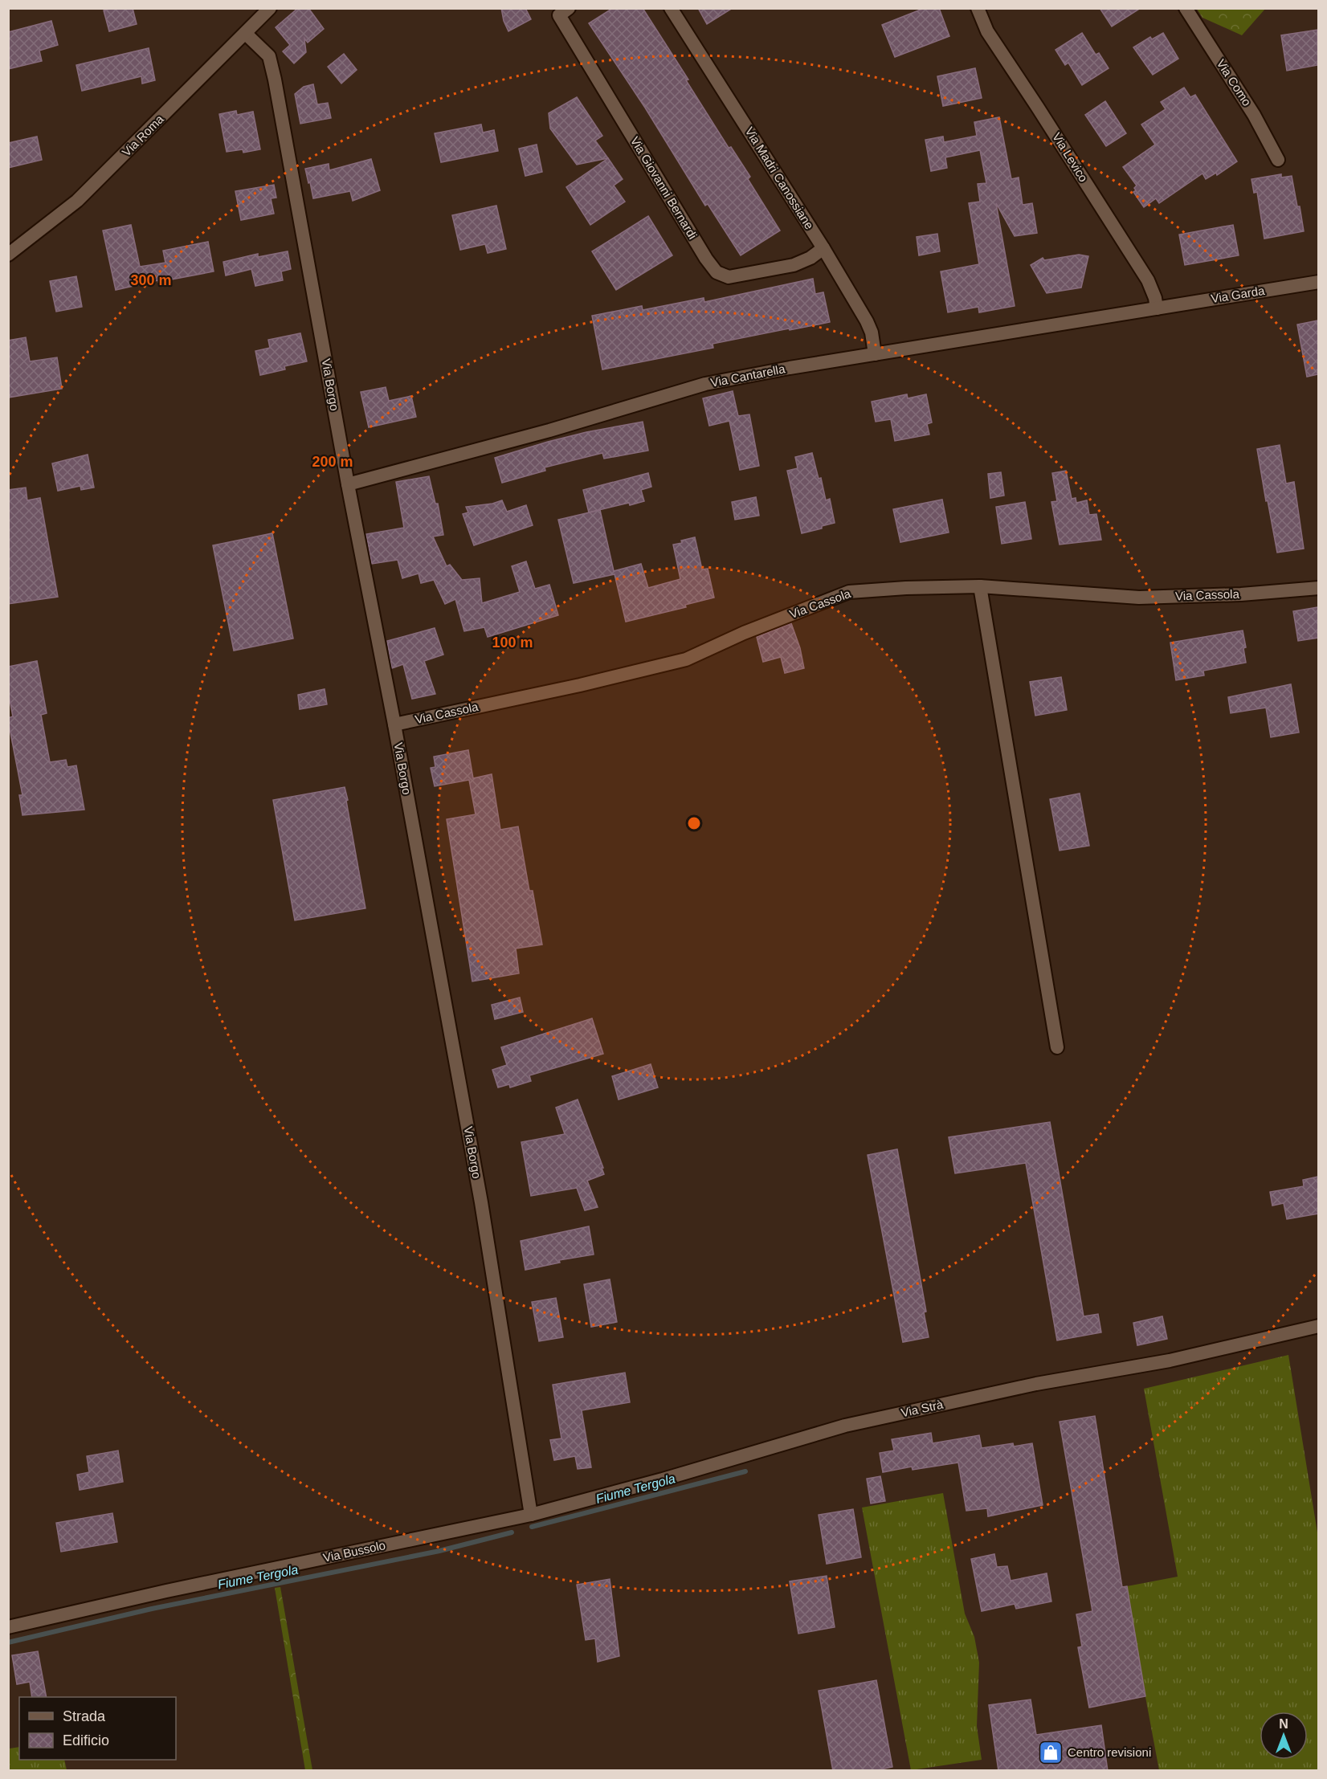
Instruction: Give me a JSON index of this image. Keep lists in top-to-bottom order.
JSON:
{
  "streets": {
    "street": [
      "Via Como",
      "Via Roma",
      "Via Levico",
      "Via Madri Canossiane",
      "Via Giovanni Bernardi",
      "Via Garda",
      "Via Cantarella",
      "Via Borgo",
      "Via Cassola",
      "Via Strà",
      "Via Bussolo"
    ]
  },
  "crossings": [
    ["Via Roma", "Via Borgo"],
    ["Via Levico", "Via Garda"],
    ["Via Levico", "Via Cantarella"],
    ["Via Madri Canossiane", "Via Giovanni Bernardi"],
    ["Via Madri Canossiane", "Via Cantarella"],
    ["Via Garda", "Via Cantarella"],
    ["Via Cantarella", "Via Borgo"],
    ["Via Borgo", "Via Cassola"],
    ["Via Borgo", "Via Strà"],
    ["Via Borgo", "Via Bussolo"],
    ["Via Strà", "Via Bussolo"]
  ],
  "water": ["Fiume Tergola"],
  "places": {
    "shop": ["Centro revisioni"]
  },
  "legend": ["Strada", "Edificio"],
  "north": "top",
  "rings": ["300 m", "200 m", "100 m"]
}
